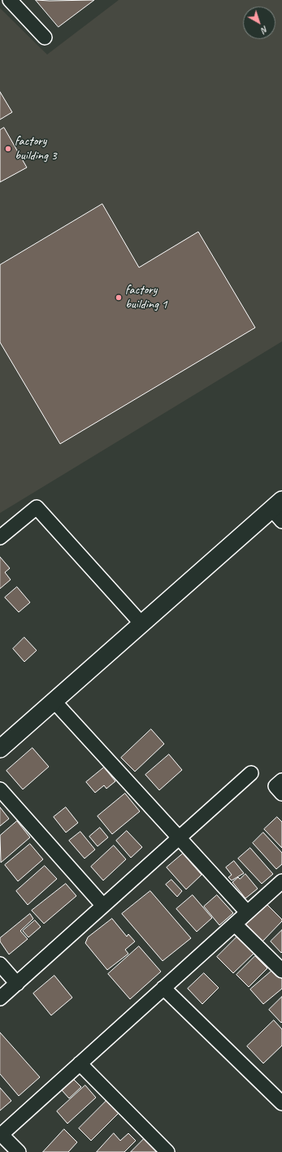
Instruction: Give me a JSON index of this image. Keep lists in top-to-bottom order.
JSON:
{
  "places": ["factory building 3", "factory building 1"],
  "north": "bottom right"
}
